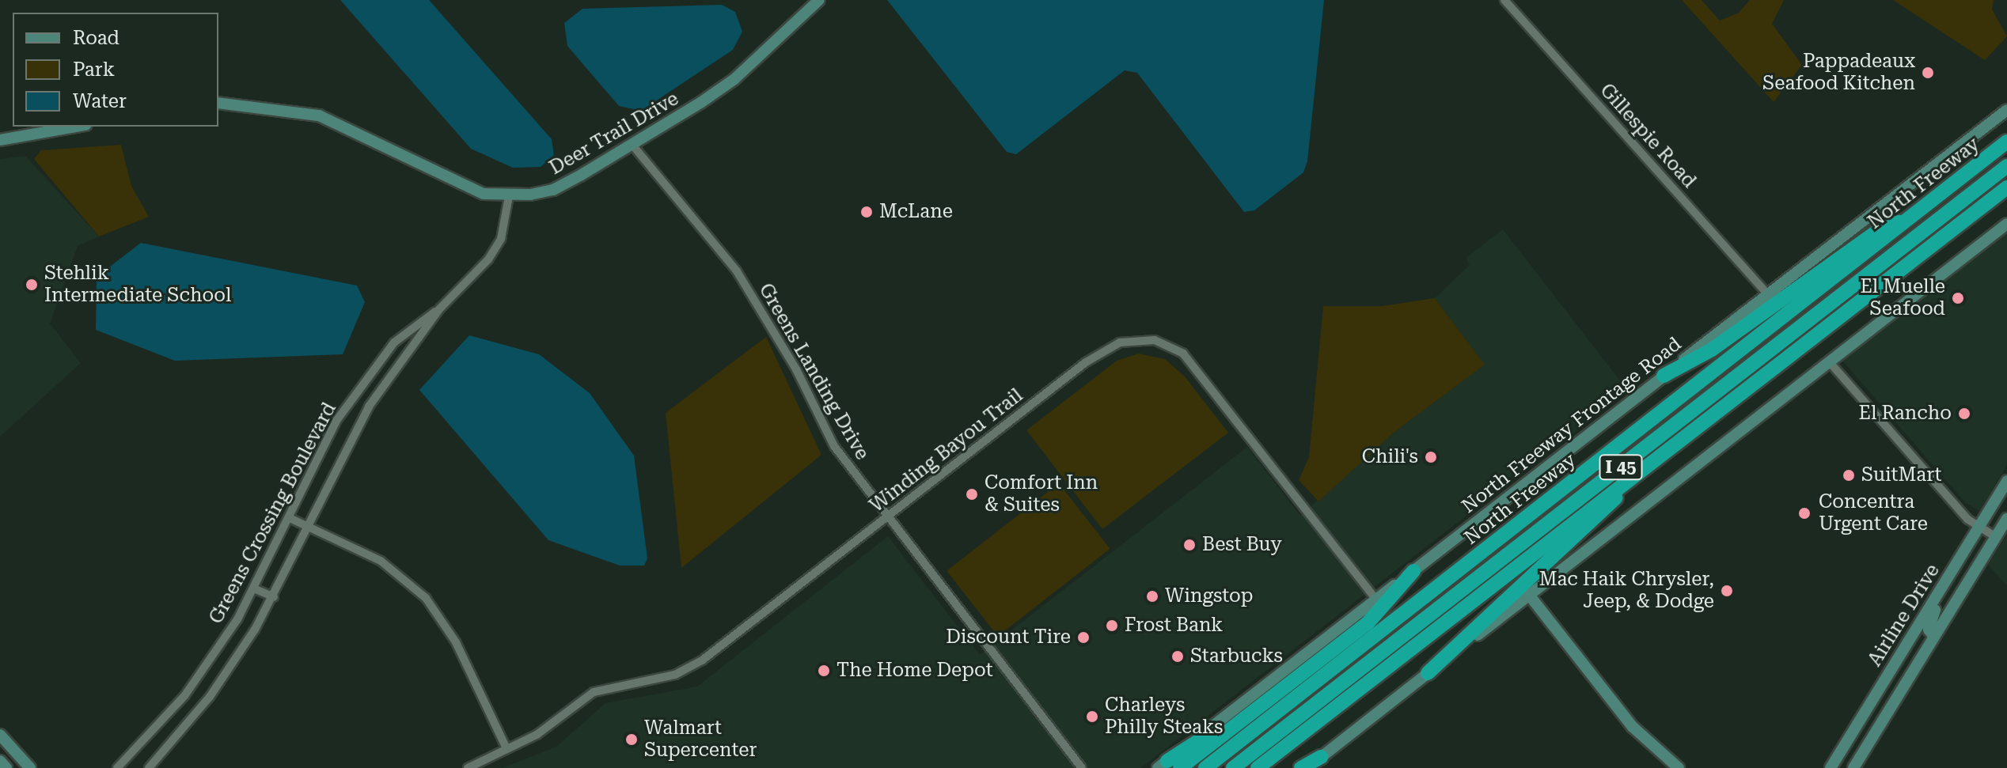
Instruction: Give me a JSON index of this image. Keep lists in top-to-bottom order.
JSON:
{
  "streets": {
    "highway": ["North Freeway", "I 45"],
    "main road": ["Deer Trail Drive", "North Freeway Frontage Road", "Airline Drive"],
    "street": [
      "Gillespie Road",
      "Greens Landing Drive",
      "Winding Bayou Trail",
      "Greens Crossing Boulevard"
    ]
  },
  "crossings": [
    ["Deer Trail Drive", "Greens Landing Drive"],
    ["Deer Trail Drive", "Greens Crossing Boulevard"],
    ["Gillespie Road", "North Freeway Frontage Road"],
    ["Greens Landing Drive", "Winding Bayou Trail"],
    ["North Freeway Frontage Road", "Winding Bayou Trail"]
  ],
  "places": [
    "Pappadeaux Seafood Kitchen",
    "McLane",
    "Stehlik Intermediate School",
    "El Muelle Seafood",
    "El Rancho",
    "Chili's",
    "SuitMart",
    "Comfort Inn & Suites",
    "Concentra Urgent Care",
    "Best Buy",
    "Mac Haik Chrysler, Jeep, & Dodge",
    "Wingstop",
    "Frost Bank",
    "Discount Tire",
    "Starbucks",
    "The Home Depot",
    "Charleys Philly Steaks",
    "Walmart Supercenter"
  ],
  "legend": ["Road", "Park", "Water"]
}
